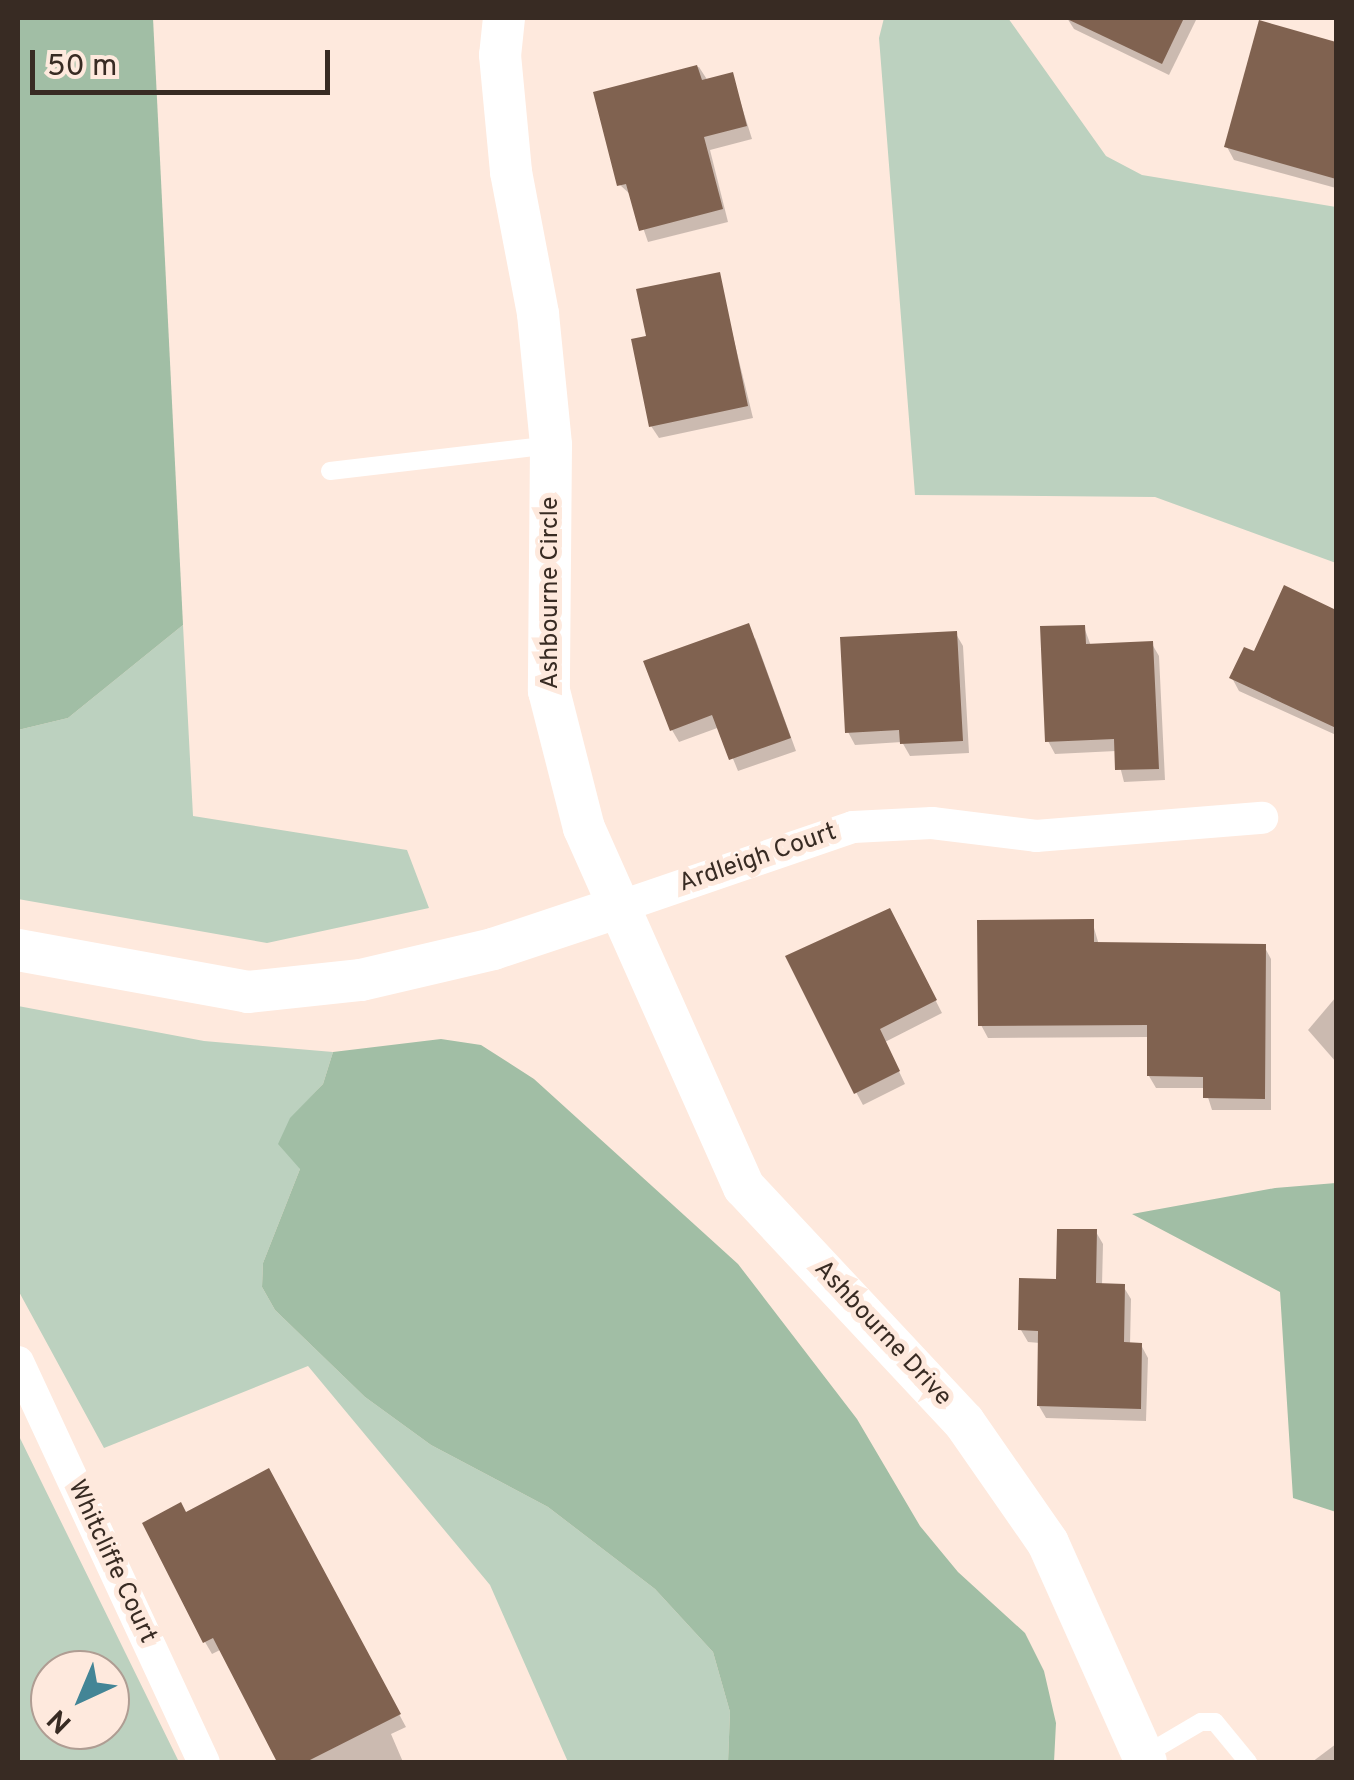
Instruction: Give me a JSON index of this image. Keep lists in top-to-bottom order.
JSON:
{
  "streets": {
    "street": [
      "Ashbourne Circle",
      "Ardleigh Court",
      "Ashbourne Drive",
      "Whitcliffe Court"
    ]
  },
  "crossings": [
    ["Ashbourne Circle", "Ardleigh Court"],
    ["Ashbourne Circle", "Ashbourne Drive"],
    ["Ardleigh Court", "Ashbourne Drive"]
  ],
  "scale_bar": "50 m",
  "north": "bottom left"
}
